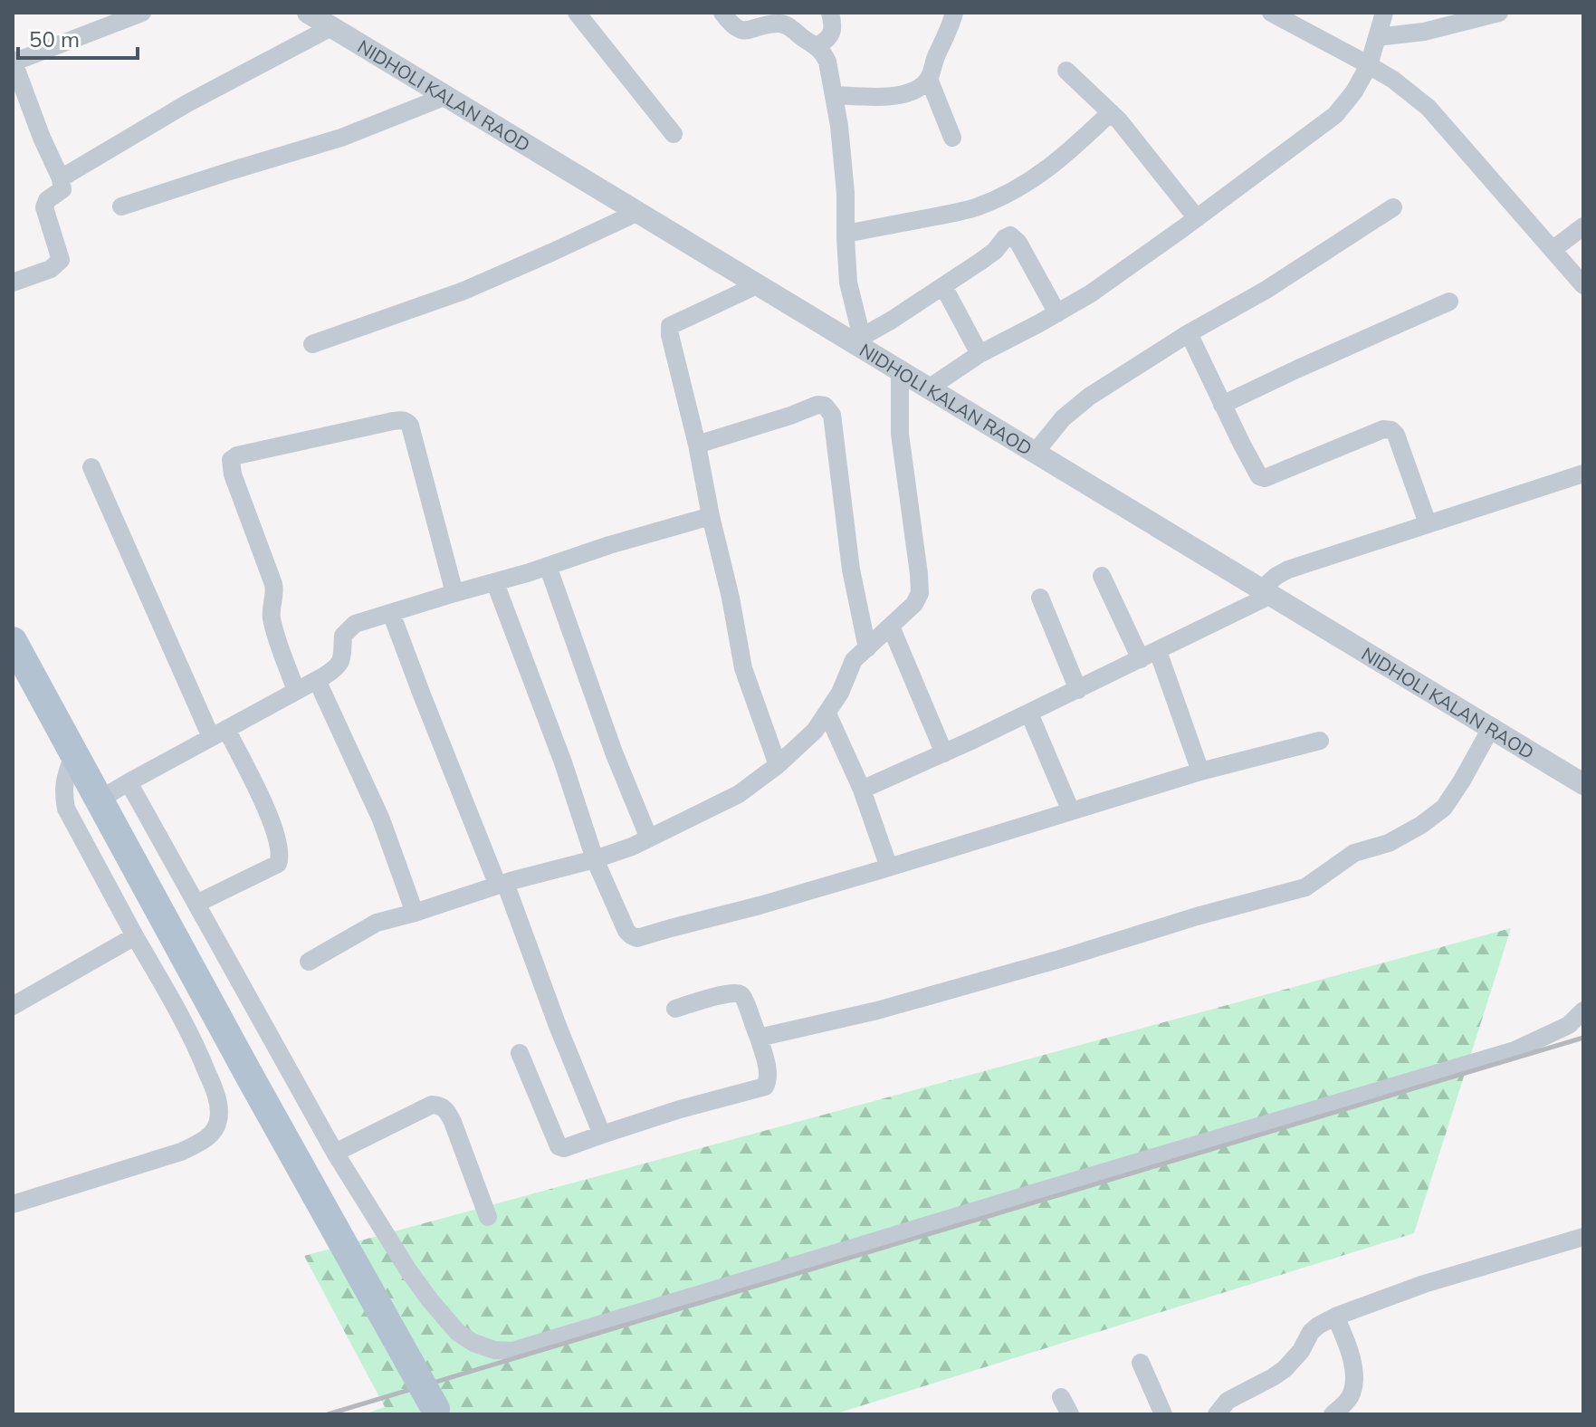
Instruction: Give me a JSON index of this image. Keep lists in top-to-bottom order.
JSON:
{
  "streets": {
    "street": ["NIDHOLI KALAN RAOD"]
  },
  "scale_bar": "50 m"
}
